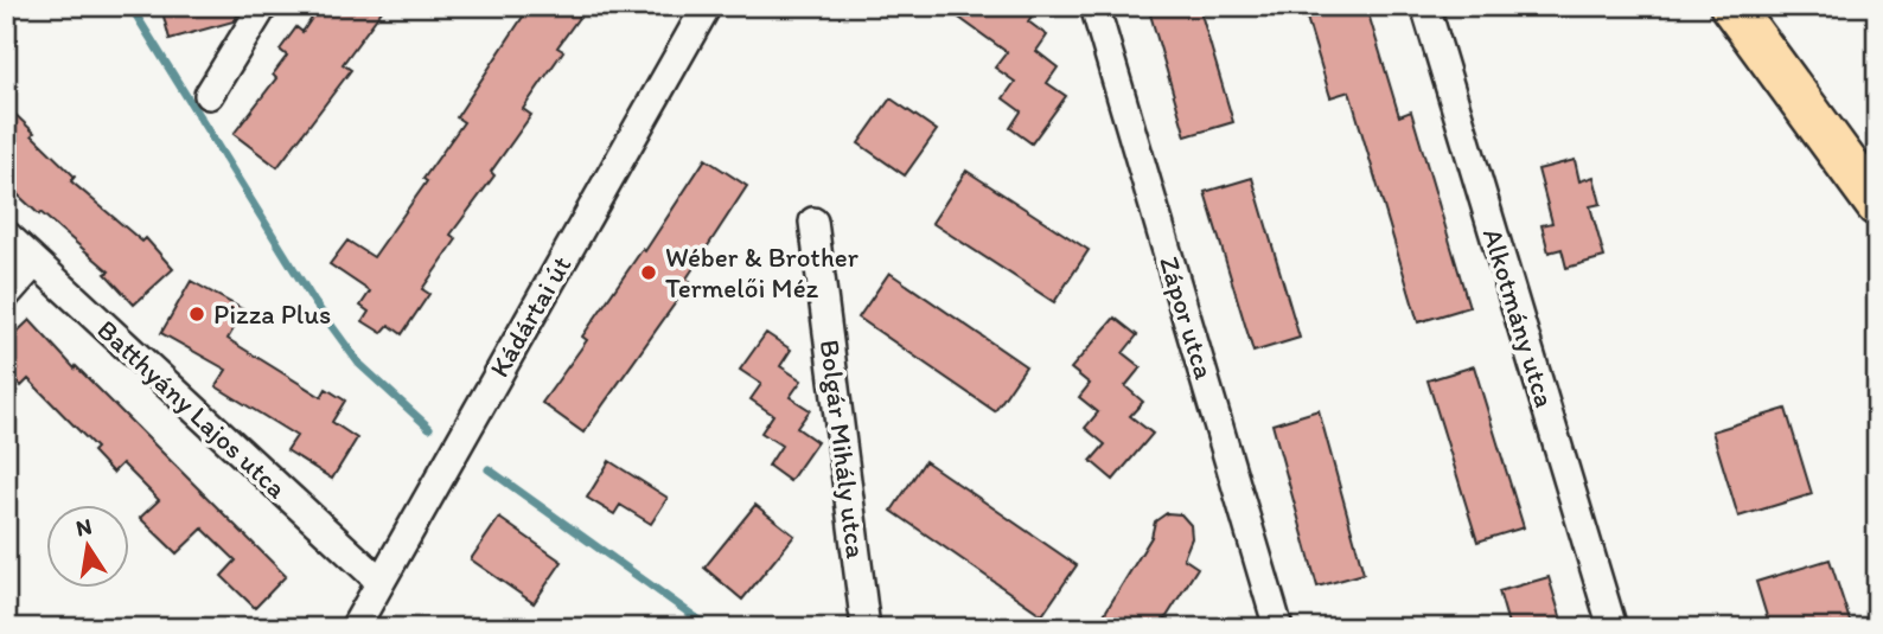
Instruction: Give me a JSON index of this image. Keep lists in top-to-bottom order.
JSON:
{
  "streets": {
    "street": [
      "Kádártai út",
      "Zápor utca",
      "Alkotmány utca",
      "Batthyány Lajos utca",
      "Bolgár Mihály utca"
    ]
  },
  "crossings": [
    ["Kádártai út", "Batthyány Lajos utca"]
  ],
  "places": ["Wéber & Brother Termelői Méz", "Pizza Plus"],
  "north": "top"
}
